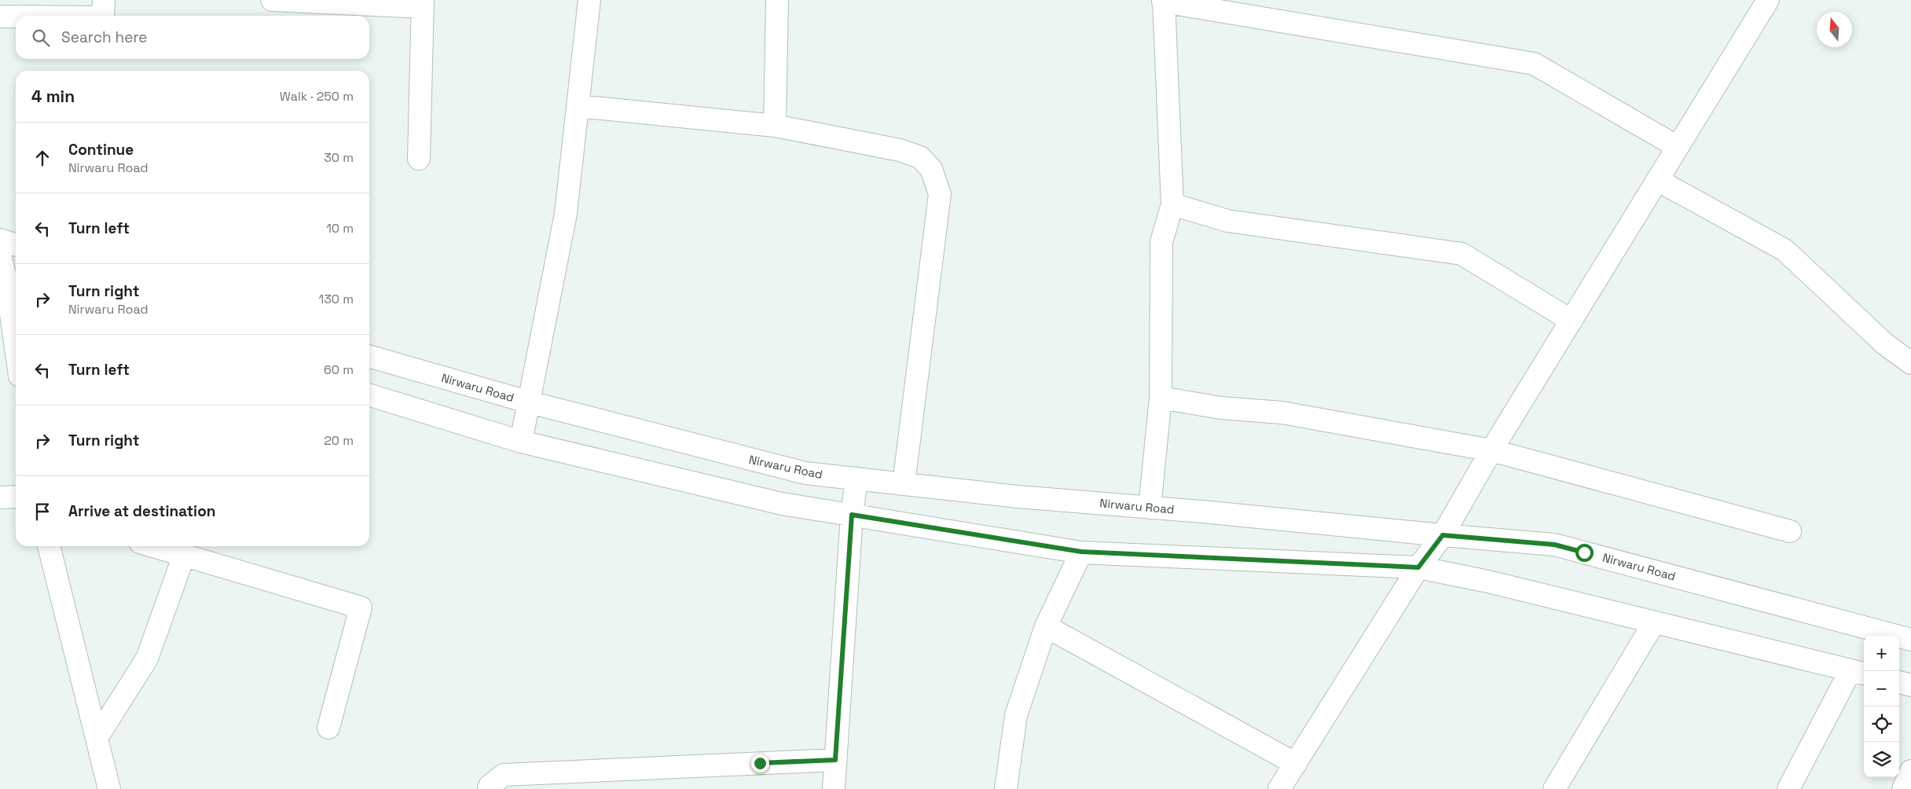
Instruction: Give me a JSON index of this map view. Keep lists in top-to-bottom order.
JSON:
{
  "streets": {
    "street": ["Nirwaru Road"]
  },
  "north": "top",
  "page": {
    "search": "Search here",
    "heading": ["4 min", "Walk · 250 m"],
    "list": [
      ["Continue", "Nirwaru Road", "30 m"],
      ["Turn left", "10 m"],
      ["Turn right", "Nirwaru Road", "130 m"],
      ["Turn left", "60 m"],
      ["Turn right", "20 m"],
      "Arrive at destination"
    ],
    "map_buttons": ["+", "−"]
  }
}
